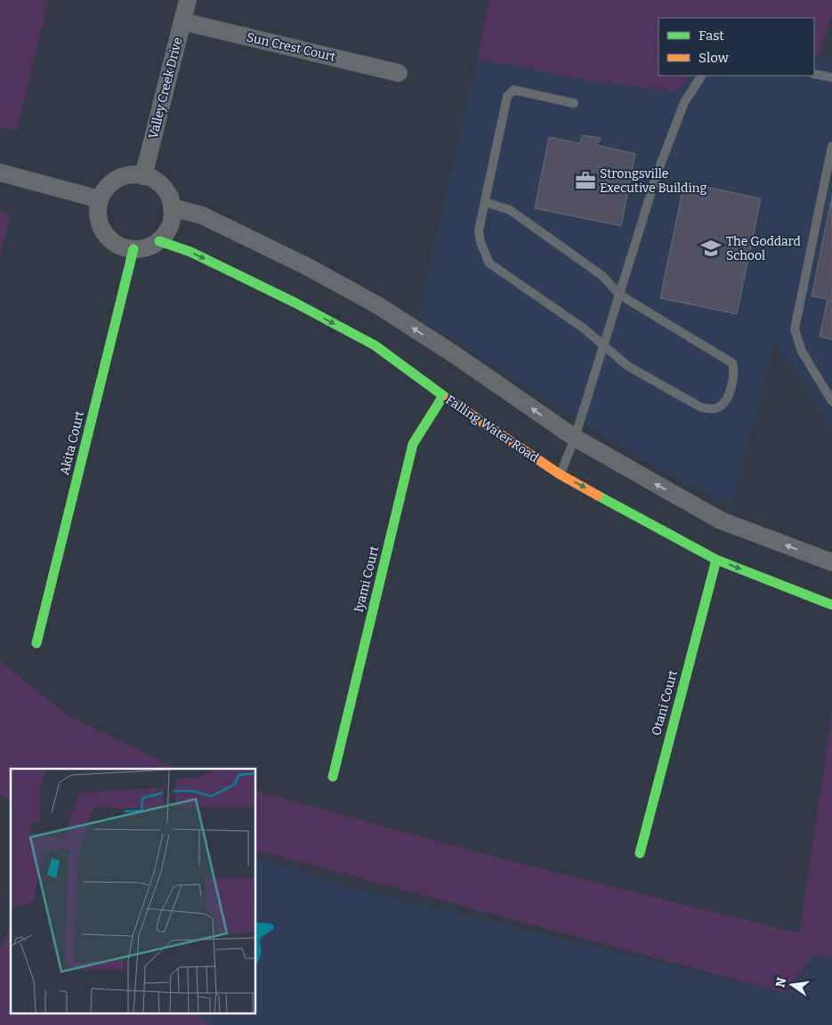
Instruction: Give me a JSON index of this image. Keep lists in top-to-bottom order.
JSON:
{
  "streets": {
    "street": [
      "Sun Crest Court",
      "Valley Creek Drive",
      "Falling Water Road",
      "Akita Court",
      "Iyami Court",
      "Otani Court"
    ]
  },
  "crossings": [
    ["Sun Crest Court", "Valley Creek Drive"],
    ["Valley Creek Drive", "Falling Water Road"],
    ["Valley Creek Drive", "Akita Court"],
    ["Falling Water Road", "Akita Court"],
    ["Falling Water Road", "Iyami Court"],
    ["Falling Water Road", "Otani Court"]
  ],
  "places": {
    "office": ["Strongsville Executive Building"],
    "school or university": ["The Goddard School"]
  },
  "legend": ["Fast", "Slow"],
  "north": "left"
}
